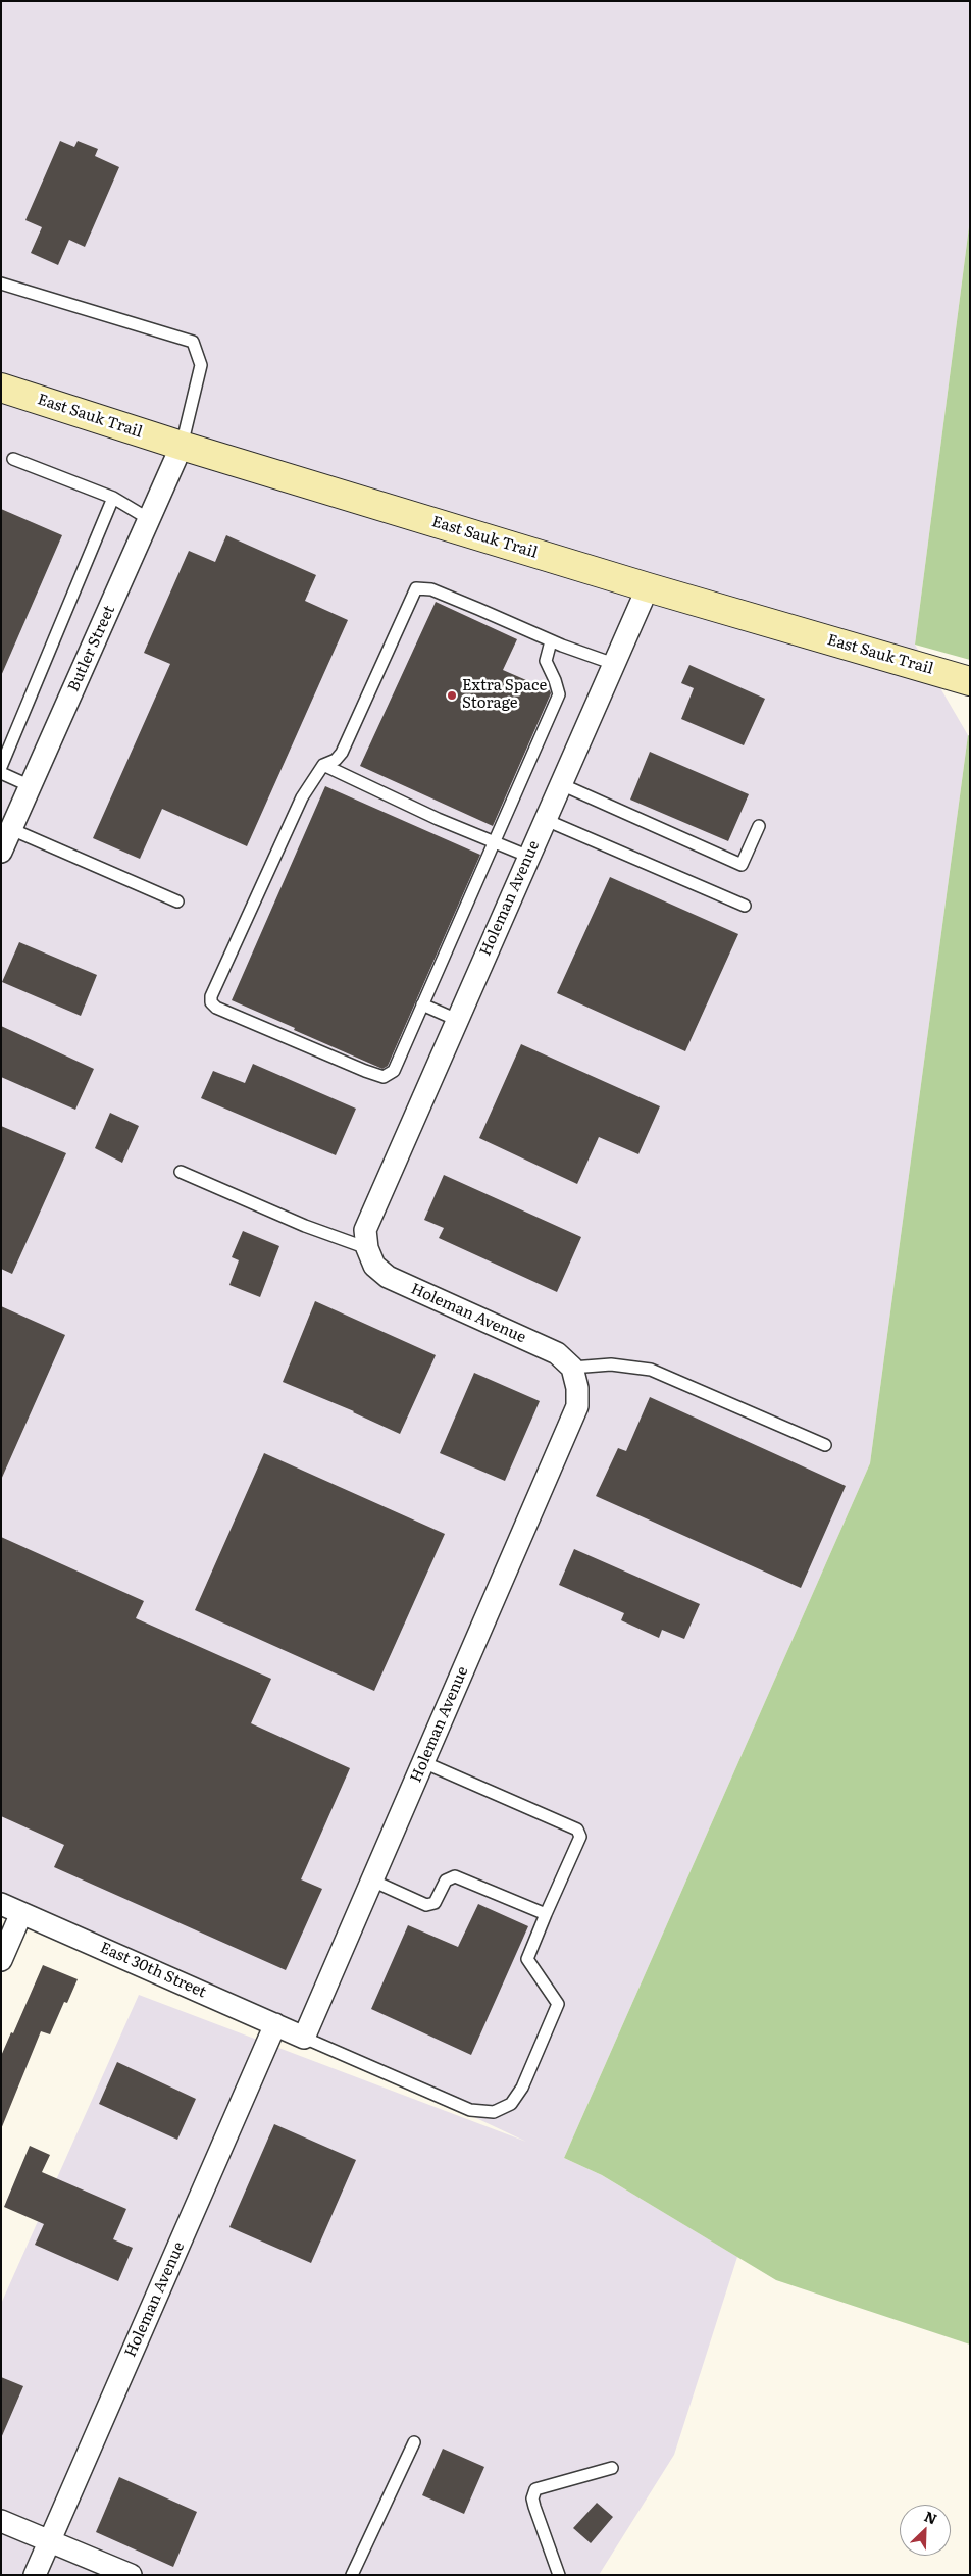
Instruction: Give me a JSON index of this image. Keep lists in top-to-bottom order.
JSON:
{
  "streets": {
    "main road": ["East Sauk Trail"],
    "street": ["Butler Street", "Holeman Avenue", "East 30th Street"]
  },
  "crossings": [
    ["East Sauk Trail", "Butler Street"],
    ["East Sauk Trail", "Holeman Avenue"],
    ["Holeman Avenue", "East 30th Street"]
  ],
  "places": ["Extra Space Storage"],
  "north": "top right"
}
